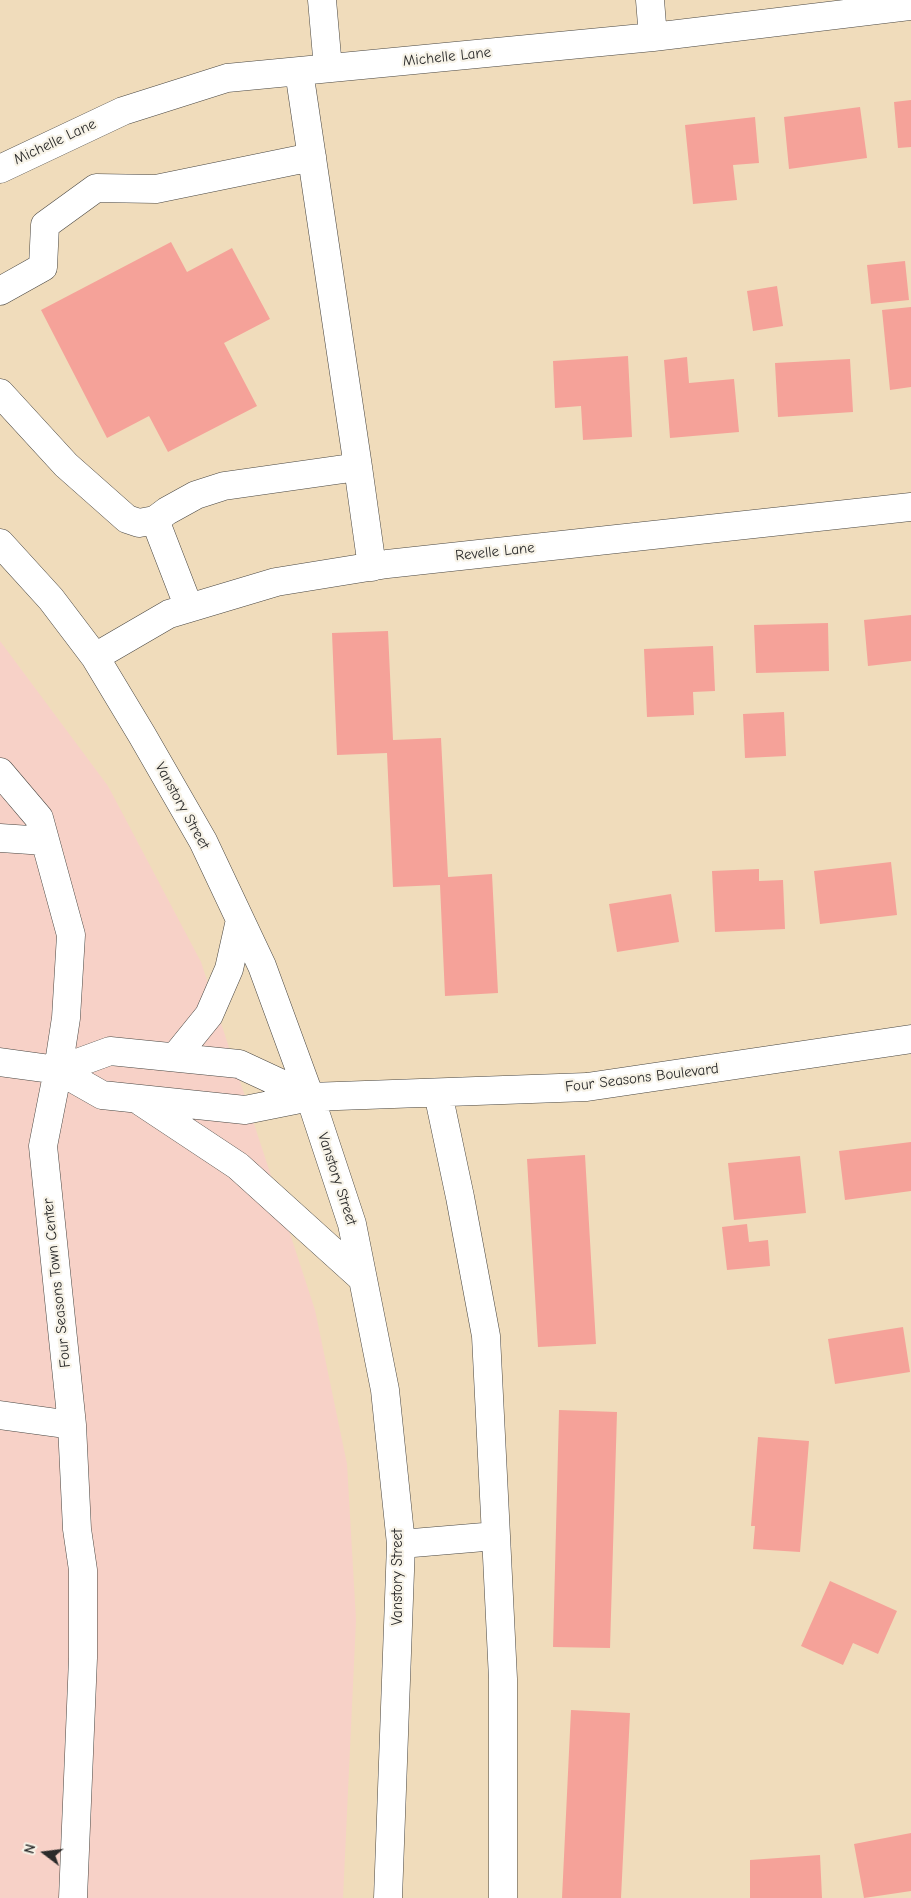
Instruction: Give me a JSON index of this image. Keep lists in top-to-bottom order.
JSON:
{
  "streets": {
    "street": [
      "Michelle Lane",
      "Revelle Lane",
      "Vanstory Street",
      "Four Seasons Boulevard",
      "Four Seasons Town Center"
    ]
  },
  "crossings": [
    ["Revelle Lane", "Vanstory Street"],
    ["Vanstory Street", "Four Seasons Boulevard"],
    ["Four Seasons Boulevard", "Four Seasons Town Center"]
  ],
  "north": "left"
}
